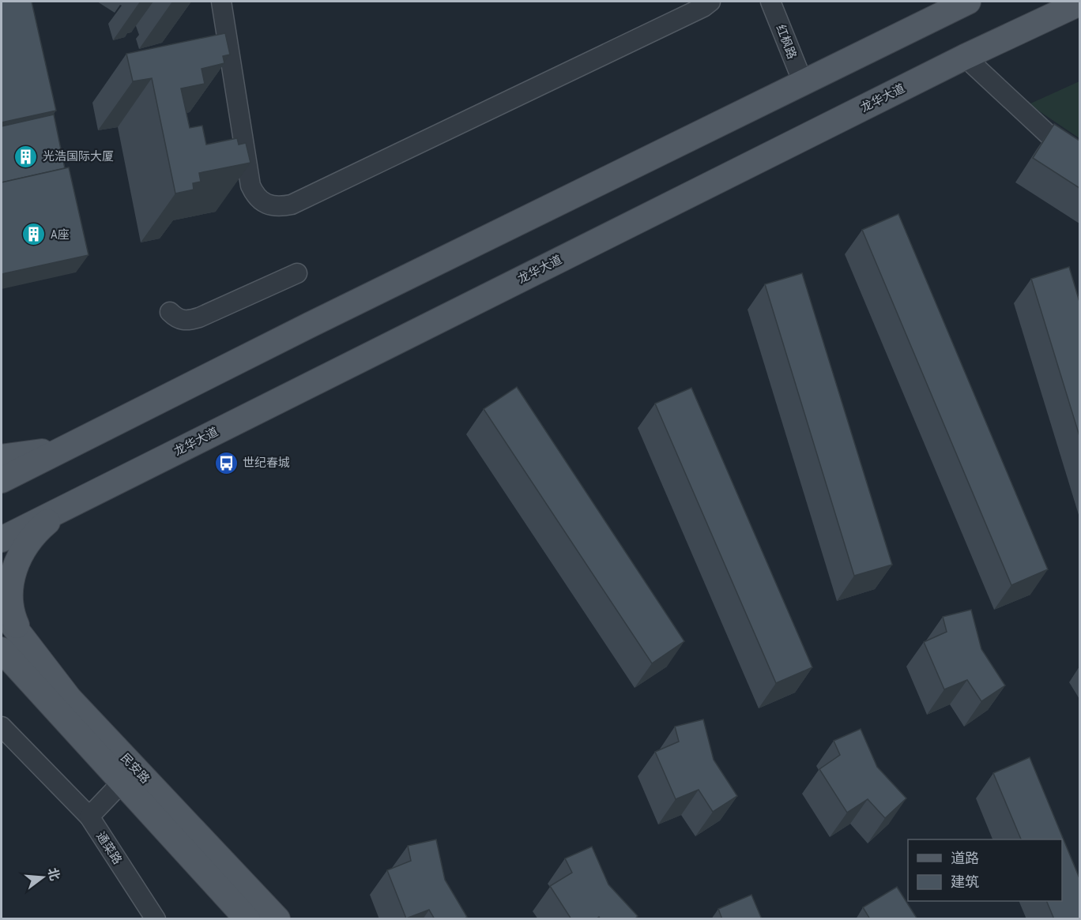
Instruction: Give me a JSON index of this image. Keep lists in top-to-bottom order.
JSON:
{
  "streets": {
    "main road": ["龙华大道", "民安路"],
    "street": ["红枫路", "通菜路"]
  },
  "places": {
    "building": ["光浩国际大厦", "A座"],
    "bus stop": ["世纪春城"]
  },
  "legend": ["道路", "建筑"],
  "north": "right"
}
